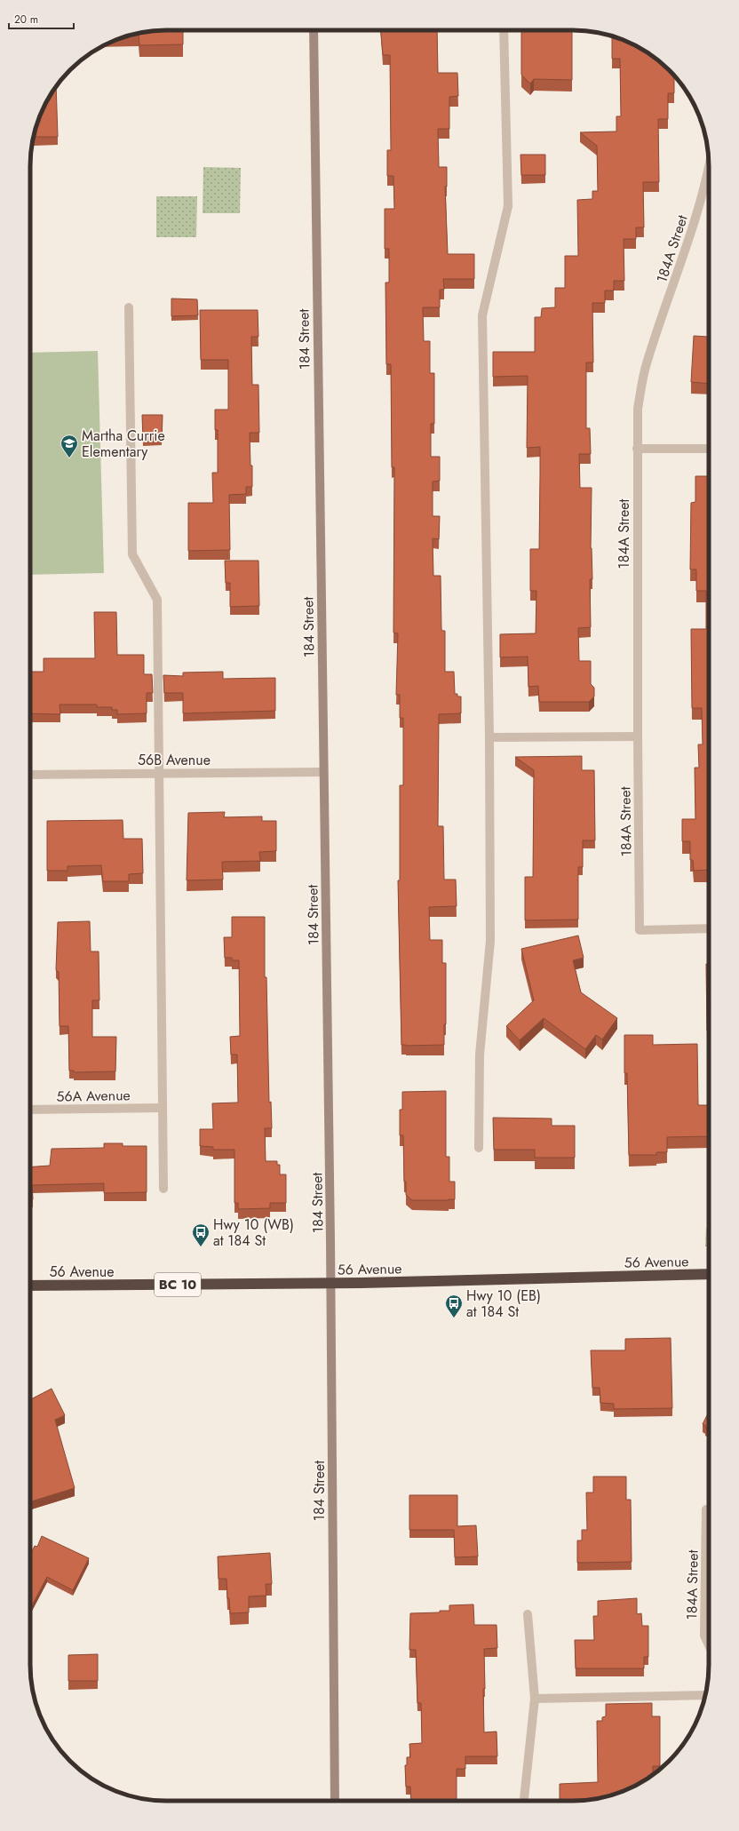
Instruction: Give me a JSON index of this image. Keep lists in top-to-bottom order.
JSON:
{
  "streets": {
    "highway": ["56 Avenue", "BC 10"],
    "main road": ["184 Street"],
    "street": ["184A Street", "56B Avenue", "56A Avenue"]
  },
  "crossings": [
    ["184 Street", "56B Avenue"],
    ["184 Street", "56 Avenue"]
  ],
  "places": {
    "school or university": ["Martha Currie Elementary"],
    "bus stop": ["Hwy 10 (WB) at 184 St", "Hwy 10 (EB) at 184 St"]
  },
  "scale_bar": "20 m"
}
